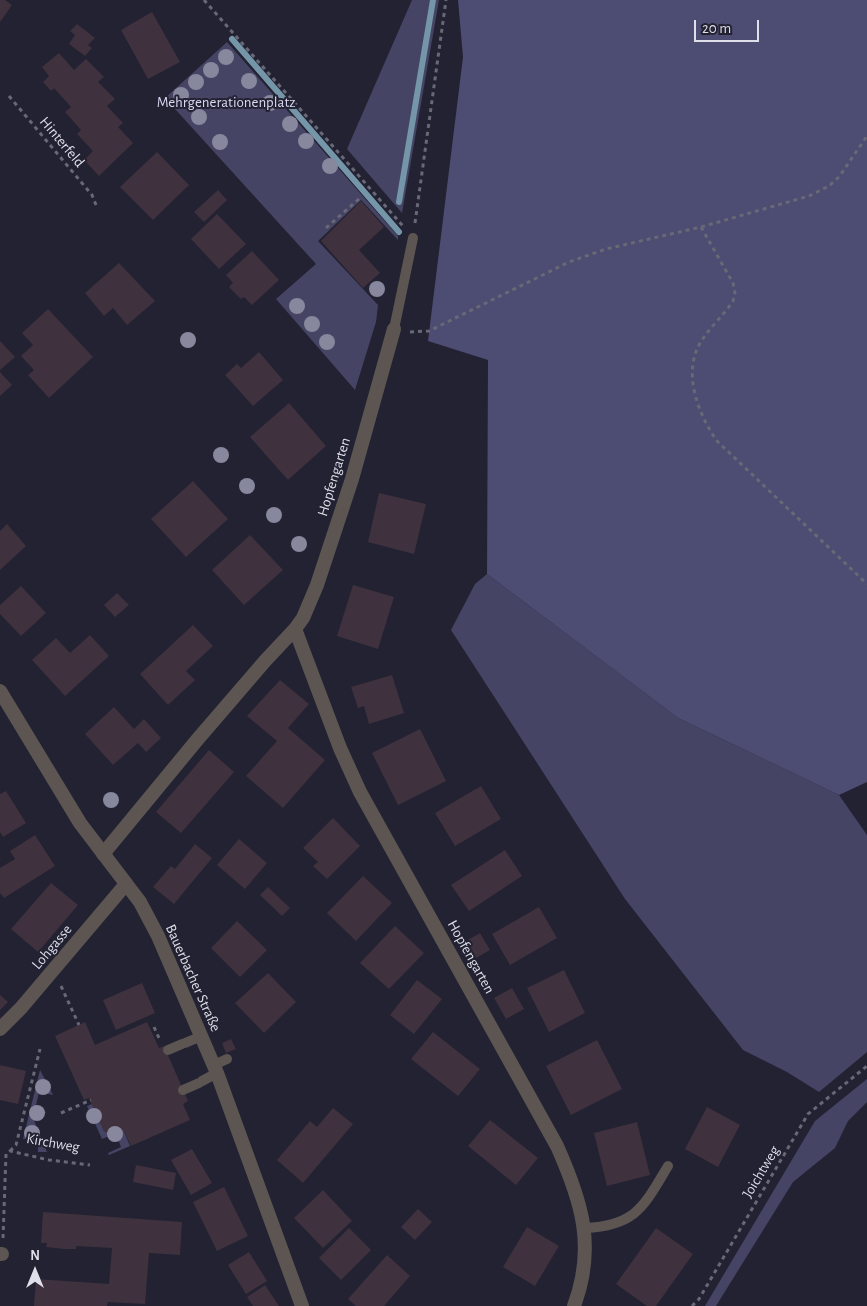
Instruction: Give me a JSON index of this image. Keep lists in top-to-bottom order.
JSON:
{
  "streets": {
    "street": ["Hopfengarten", "Lohgasse", "Bauerbacher Straße"],
    "path": ["Hinterfeld", "Kirchweg", "Joichtweg"]
  },
  "crossings": [
    ["Hopfengarten", "Bauerbacher Straße"],
    ["Lohgasse", "Bauerbacher Straße"]
  ],
  "parks": ["Mehrgenerationenplatz"],
  "scale_bar": "20 m",
  "north": "top"
}
